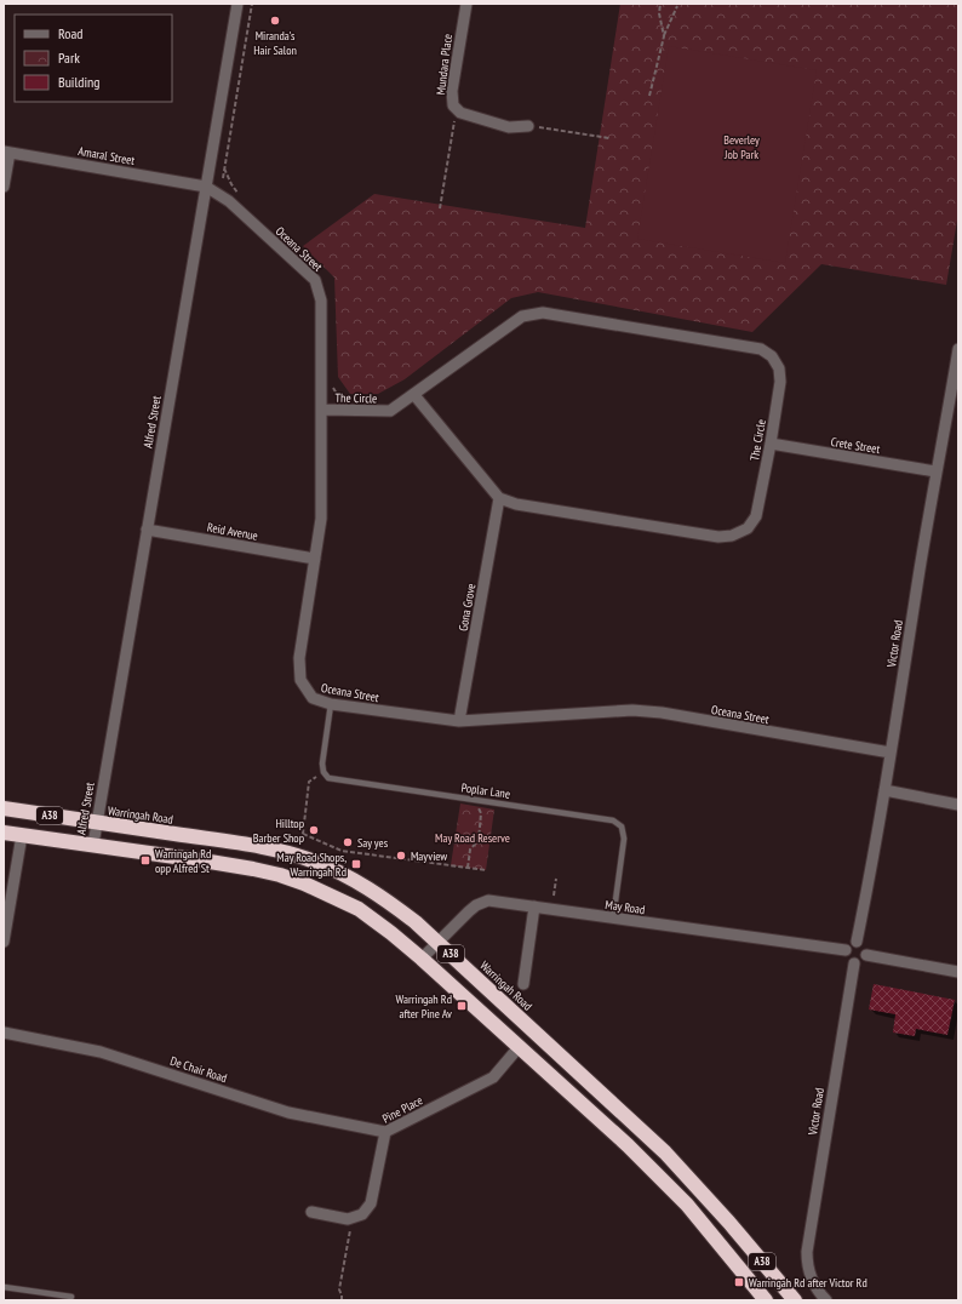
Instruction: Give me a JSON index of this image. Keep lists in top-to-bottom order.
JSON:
{
  "streets": {
    "highway": ["Warringah Road", "A38"],
    "street": [
      "Mundara Place",
      "Amaral Street",
      "Oceana Street",
      "The Circle",
      "Alfred Street",
      "Crete Street",
      "Reid Avenue",
      "Gona Grove",
      "Victor Road",
      "May Road",
      "De Chair Road",
      "Pine Place"
    ],
    "lane": ["Poplar Lane"]
  },
  "crossings": [
    ["Amaral Street", "Oceana Street"],
    ["Amaral Street", "Alfred Street"],
    ["Oceana Street", "The Circle"],
    ["Oceana Street", "Alfred Street"],
    ["Oceana Street", "Reid Avenue"],
    ["Oceana Street", "Gona Grove"],
    ["Oceana Street", "Victor Road"],
    ["The Circle", "Crete Street"],
    ["The Circle", "Gona Grove"],
    ["Alfred Street", "Reid Avenue"],
    ["Alfred Street", "Warringah Road"],
    ["Alfred Street", "A38"],
    ["Crete Street", "Victor Road"],
    ["Victor Road", "May Road"],
    ["Poplar Lane", "May Road"],
    ["Warringah Road", "May Road"],
    ["A38", "May Road"],
    ["A38", "Pine Place"],
    ["De Chair Road", "Pine Place"]
  ],
  "parks": ["Beverley Job Park", "May Road Reserve"],
  "places": {
    "other": [
      "Miranda's Hair Salon",
      "Hilltop Barber Shop",
      "Say yes",
      "Mayview"
    ],
    "transit": [
      "Warringah Rd opp Alfred St",
      "May Road Shops, Warringah Rd",
      "Warringah Rd after Pine Av",
      "Warringah Rd after Victor Rd"
    ]
  },
  "legend": ["Road", "Park", "Building"]
}
